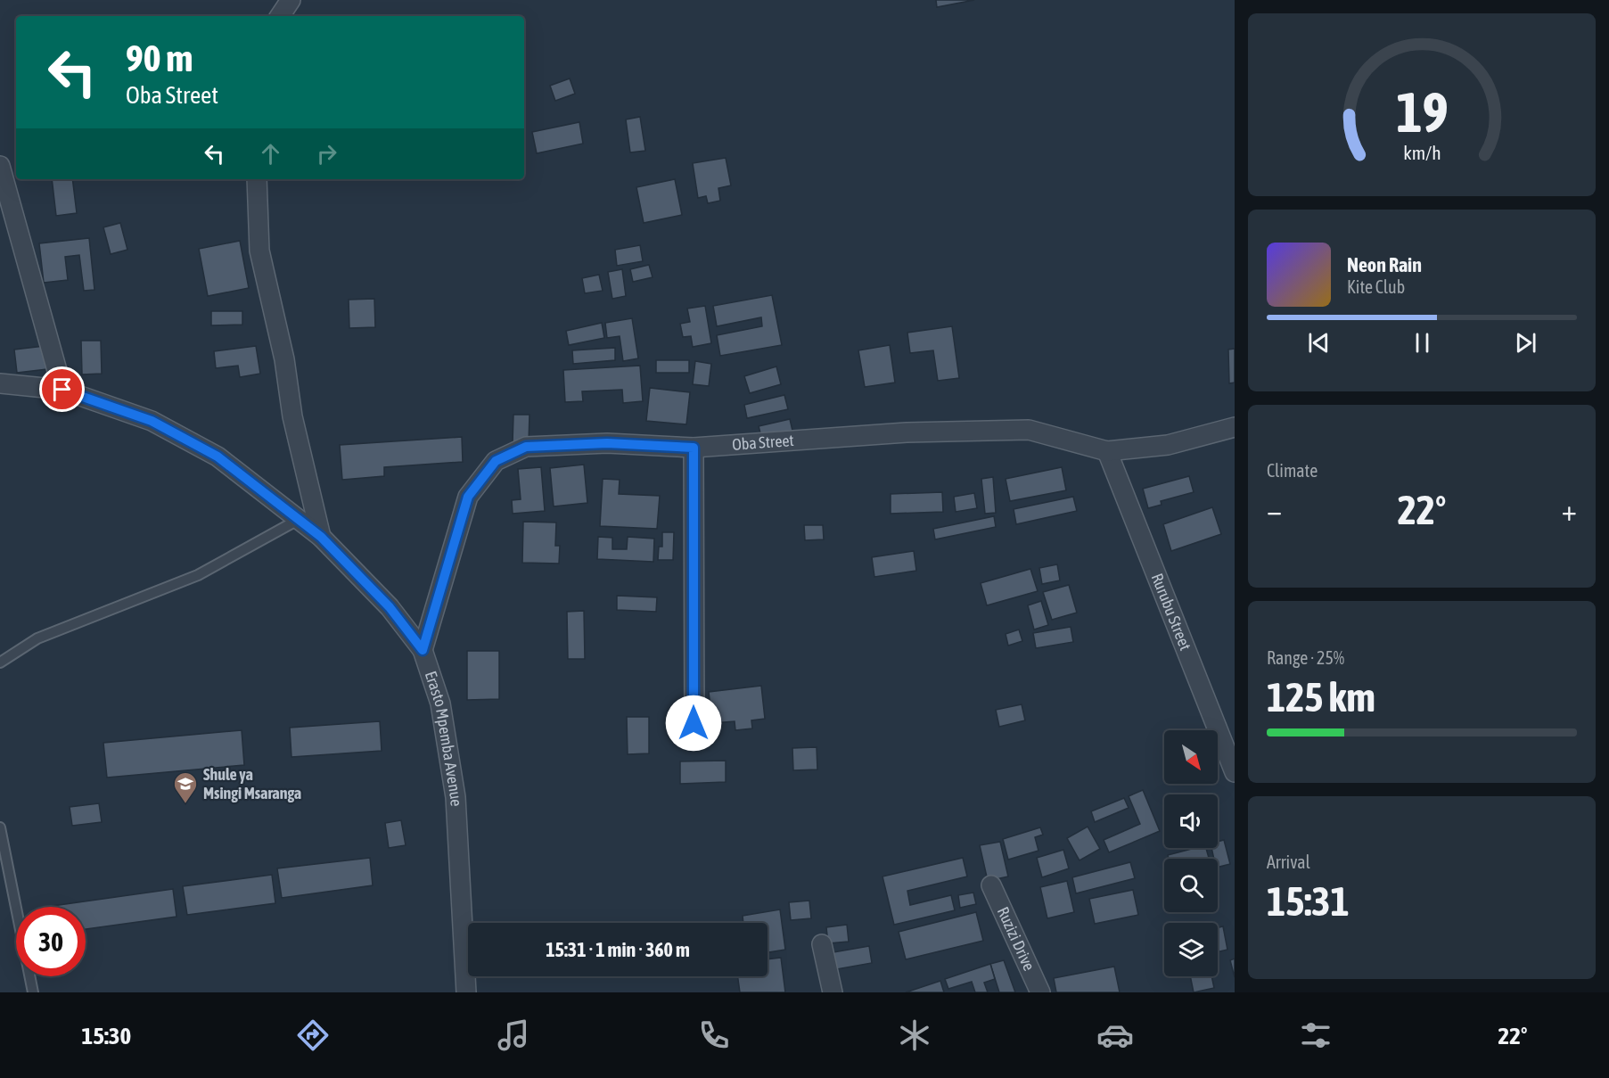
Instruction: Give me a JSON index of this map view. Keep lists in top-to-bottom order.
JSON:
{
  "streets": {
    "street": [
      "Oba Street",
      "Rurubu Street",
      "Erasto Mpemba Avenue",
      "Ruzizi Drive"
    ]
  },
  "crossings": [
    ["Oba Street", "Rurubu Street"],
    ["Oba Street", "Erasto Mpemba Avenue"]
  ],
  "places": {
    "school or university": ["Shule ya Msingi Msaranga"]
  },
  "north": "bottom right",
  "page": {
    "turn": ["90 m", "Oba Street"],
    "song": ["Neon Rain", "Kite Club"],
    "tile": [
      "Climate",
      ["Range · 25%", "125 km"],
      ["Arrival", "15:31"]
    ],
    "heat": ["−", "22°", "+"],
    "limit": "30",
    "trip": "15:31 · 1 min · 360 m",
    "tabs": ["15:30", "22°"],
    "gauge": ["19", "km/h"]
  }
}
